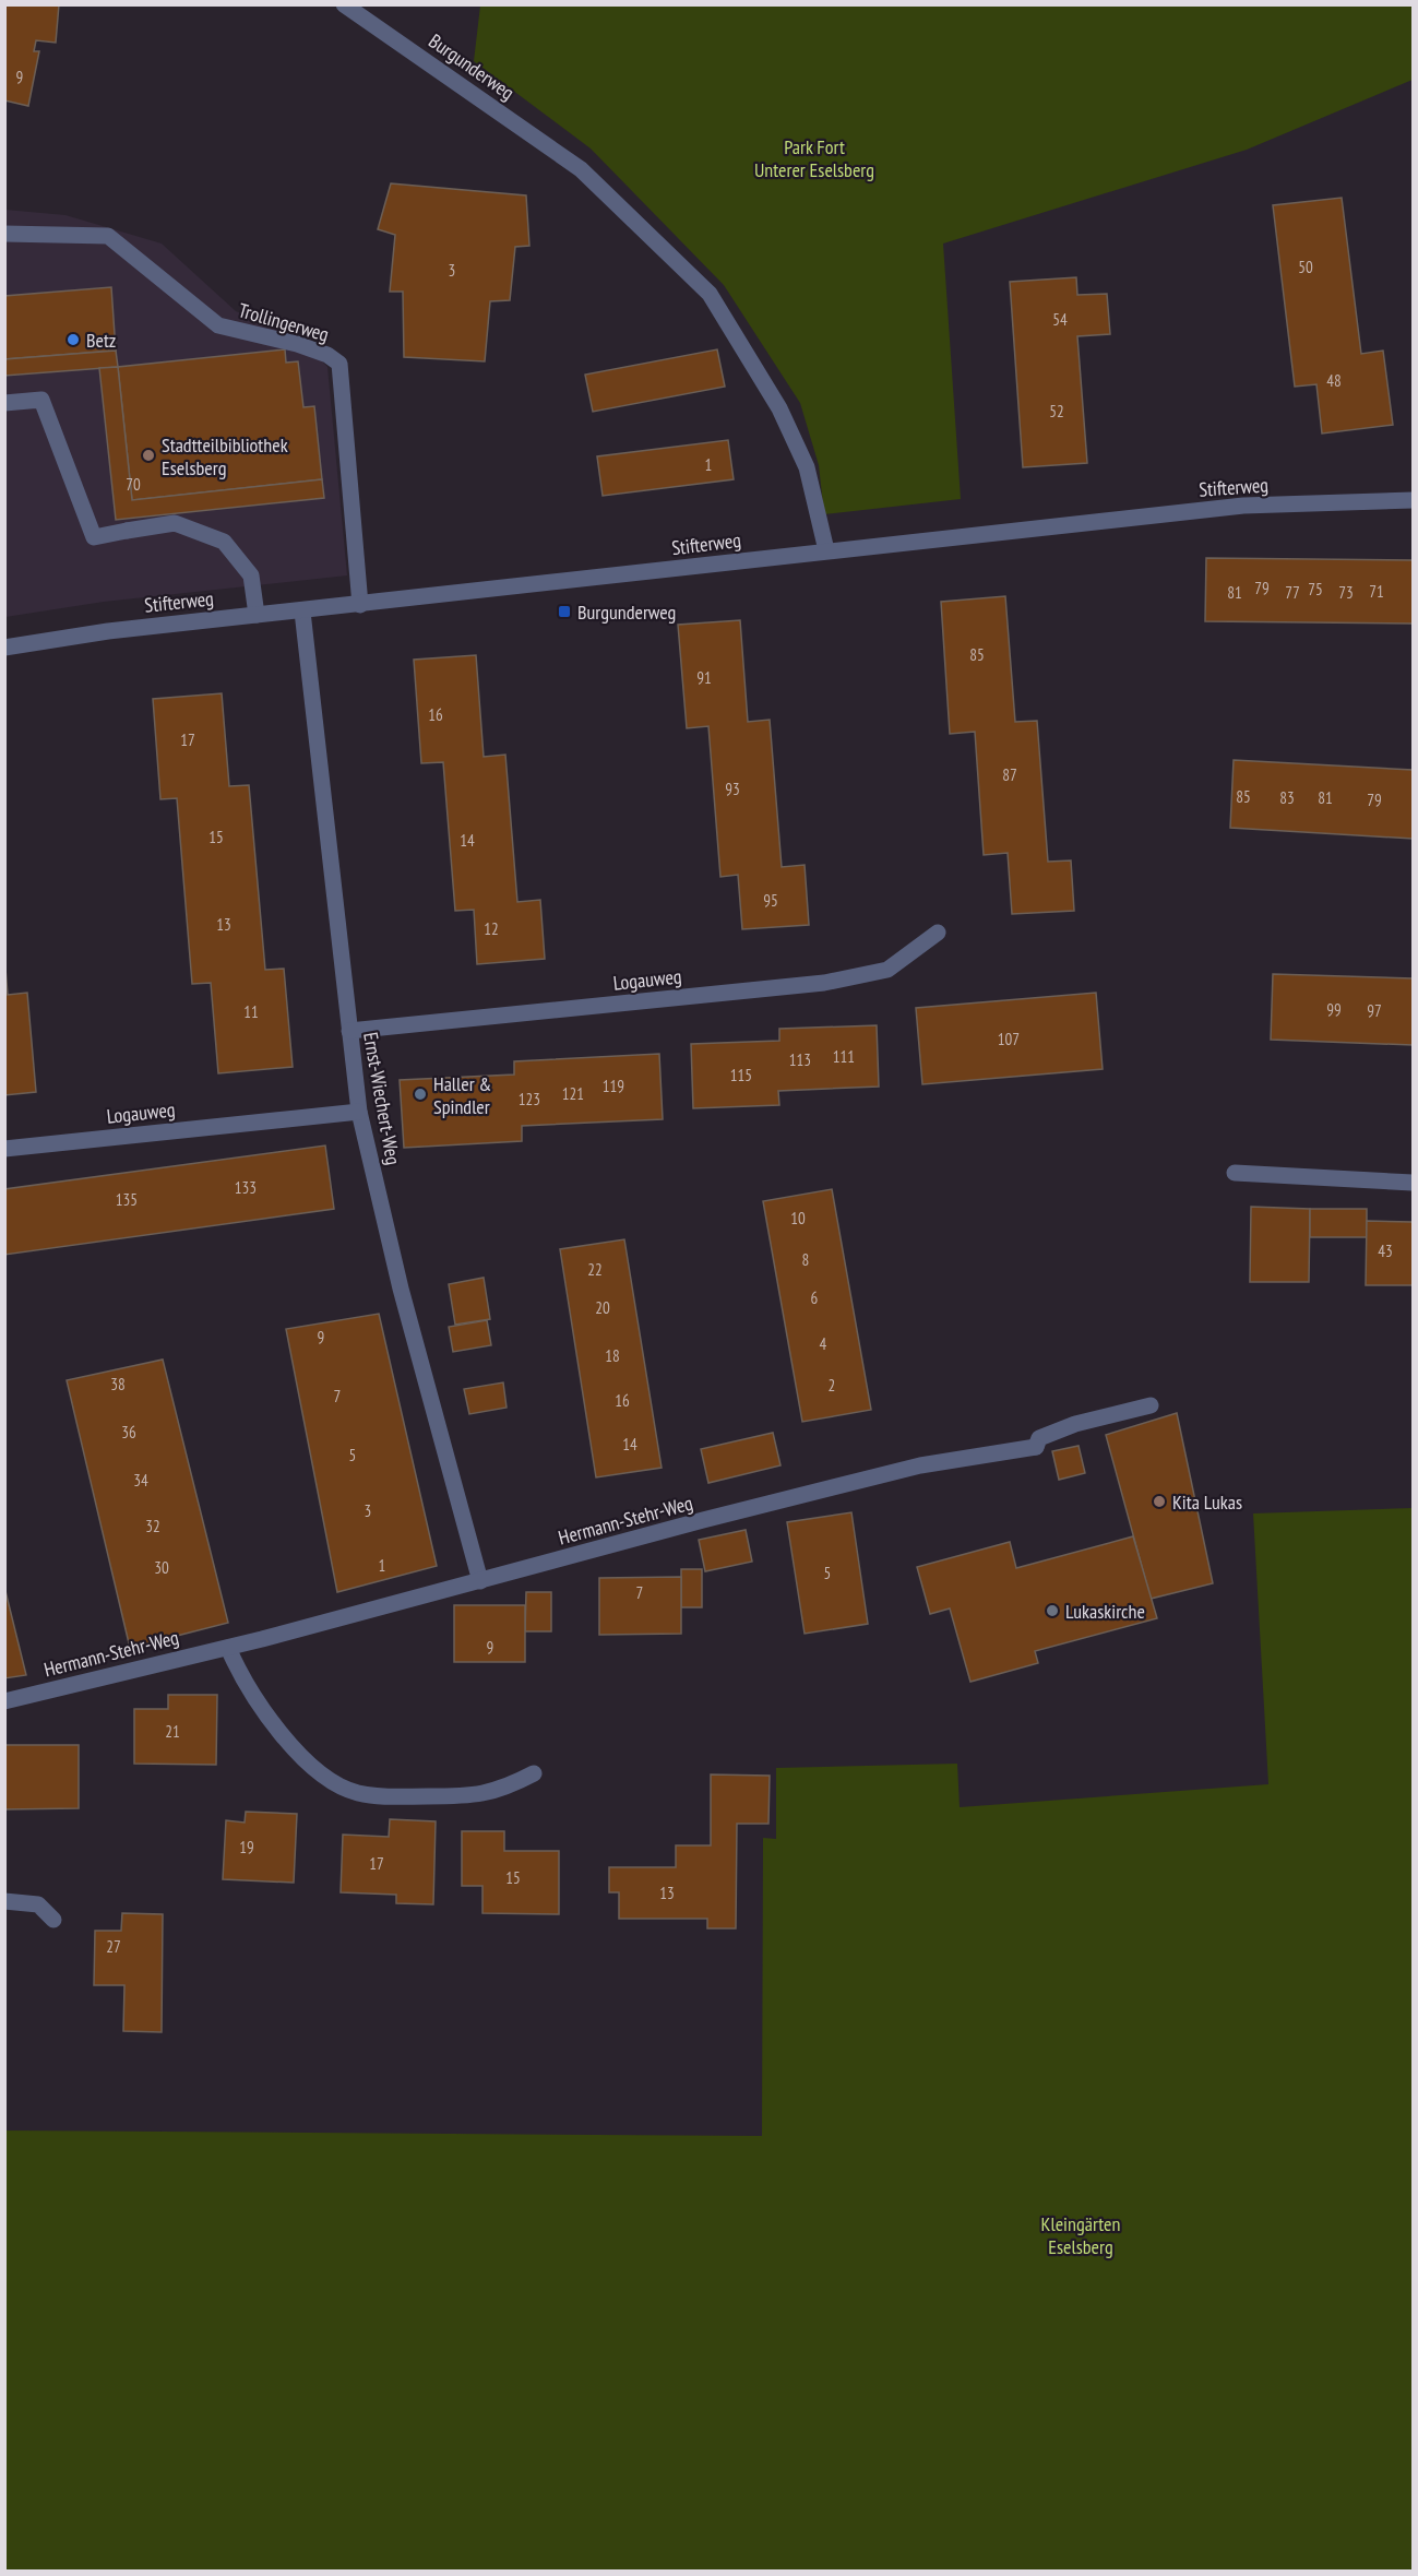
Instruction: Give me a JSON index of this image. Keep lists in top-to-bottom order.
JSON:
{
  "streets": {
    "street": [
      "Burgunderweg",
      "Trollingerweg",
      "Stifterweg",
      "Logauweg",
      "Ernst-Wiechert-Weg",
      "Hermann-Stehr-Weg"
    ]
  },
  "crossings": [
    ["Burgunderweg", "Stifterweg"],
    ["Trollingerweg", "Stifterweg"],
    ["Stifterweg", "Ernst-Wiechert-Weg"],
    ["Logauweg", "Ernst-Wiechert-Weg"],
    ["Ernst-Wiechert-Weg", "Hermann-Stehr-Weg"]
  ],
  "parks": ["Park Fort Unterer Eselsberg", "Kleingärten Eselsberg"],
  "places": {
    "other": [
      "Betz",
      "Stadtteilbibliothek Eselsberg",
      "Haller & Spindler",
      "Kita Lukas",
      "Lukaskirche"
    ],
    "transit": ["Burgunderweg"]
  },
  "house_numbers": [
    "9",
    "50",
    "3",
    "54",
    "48",
    "52",
    "1",
    "70",
    "79",
    "75",
    "71",
    "81",
    "77",
    "73",
    "85",
    "91",
    "16",
    "17",
    "87",
    "93",
    "85",
    "83",
    "81",
    "79",
    "15",
    "14",
    "95",
    "13",
    "12",
    "99",
    "97",
    "11",
    "107",
    "111",
    "113",
    "115",
    "119",
    "121",
    "123",
    "133",
    "135",
    "10",
    "43",
    "8",
    "22",
    "6",
    "20",
    "9",
    "4",
    "18",
    "38",
    "2",
    "7",
    "16",
    "36",
    "14",
    "5",
    "34",
    "3",
    "32",
    "1",
    "30",
    "5",
    "7",
    "9",
    "21",
    "19",
    "17",
    "15",
    "13",
    "27"
  ]
}
